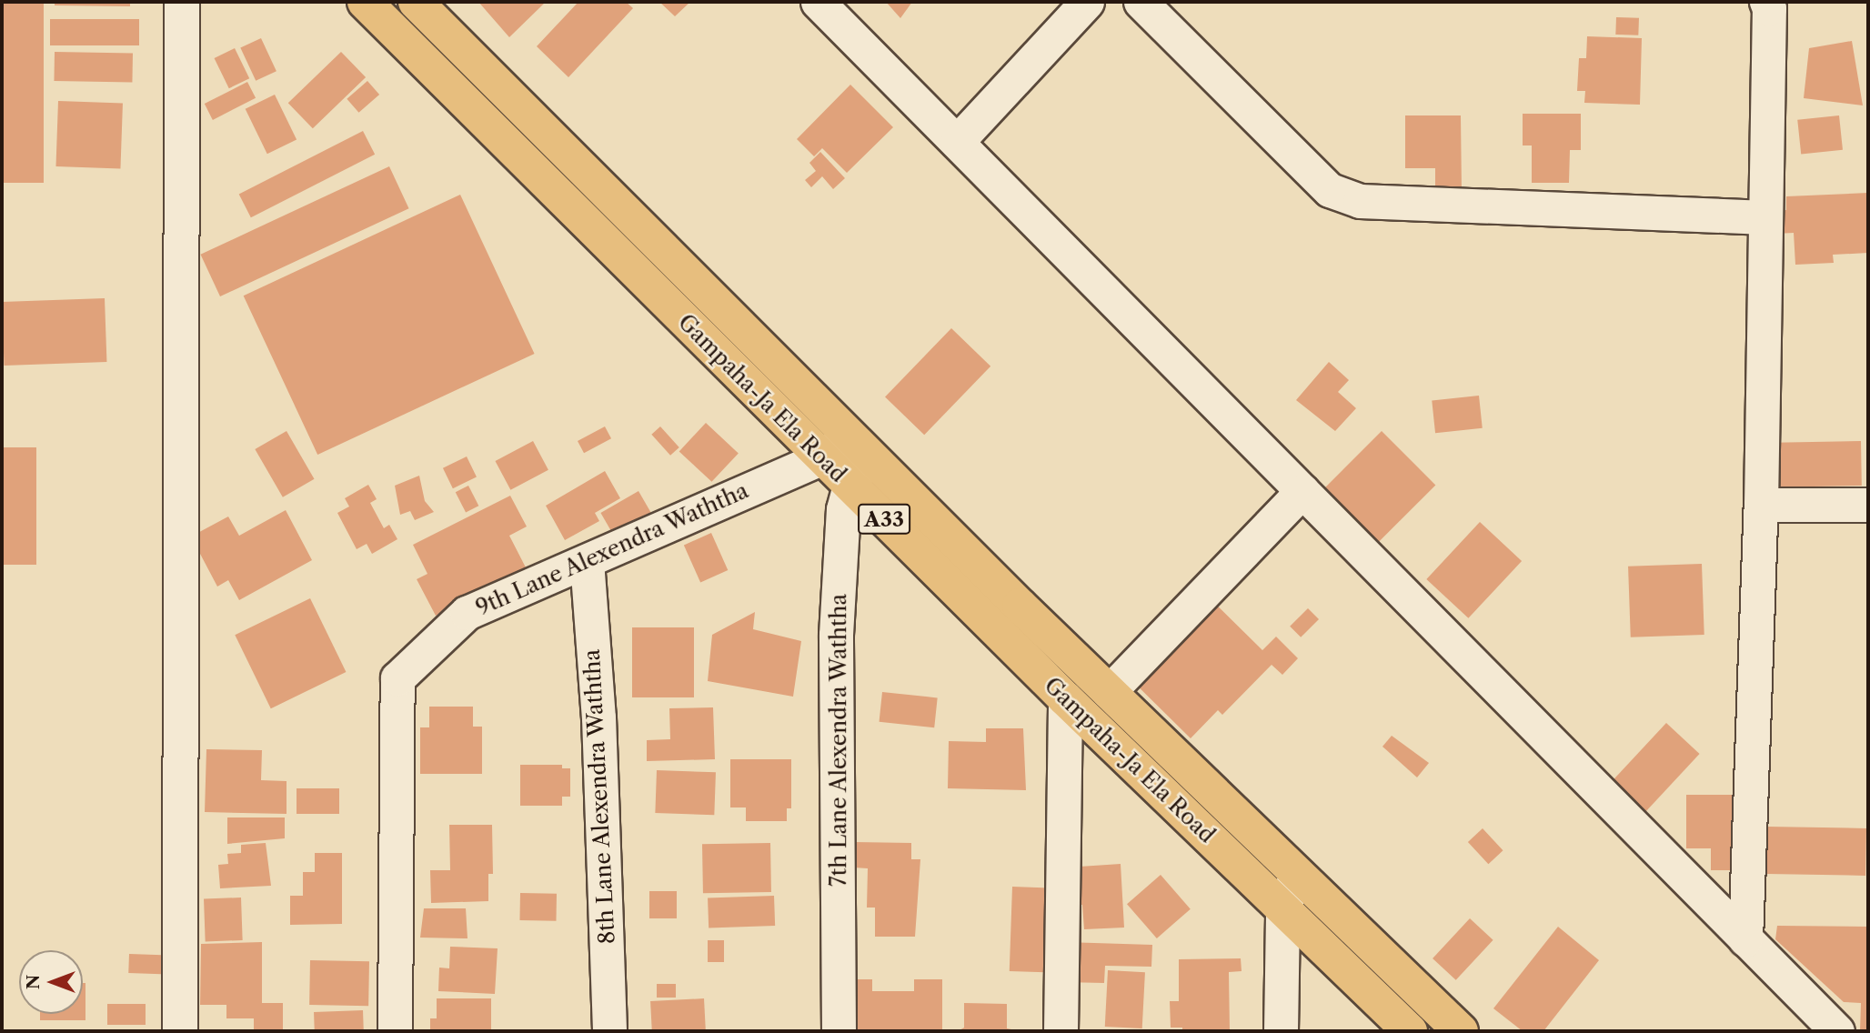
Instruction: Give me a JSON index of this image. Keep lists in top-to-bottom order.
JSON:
{
  "streets": {
    "highway": ["Gampaha-Ja Ela Road", "A33"],
    "street": ["9th Lane Alexendra Waththa", "7th Lane Alexendra Waththa", "8th Lane Alexendra Waththa"]
  },
  "crossings": [
    ["Gampaha-Ja Ela Road", "9th Lane Alexendra Waththa"],
    ["Gampaha-Ja Ela Road", "7th Lane Alexendra Waththa"],
    ["9th Lane Alexendra Waththa", "7th Lane Alexendra Waththa"],
    ["9th Lane Alexendra Waththa", "8th Lane Alexendra Waththa"]
  ],
  "north": "left"
}
